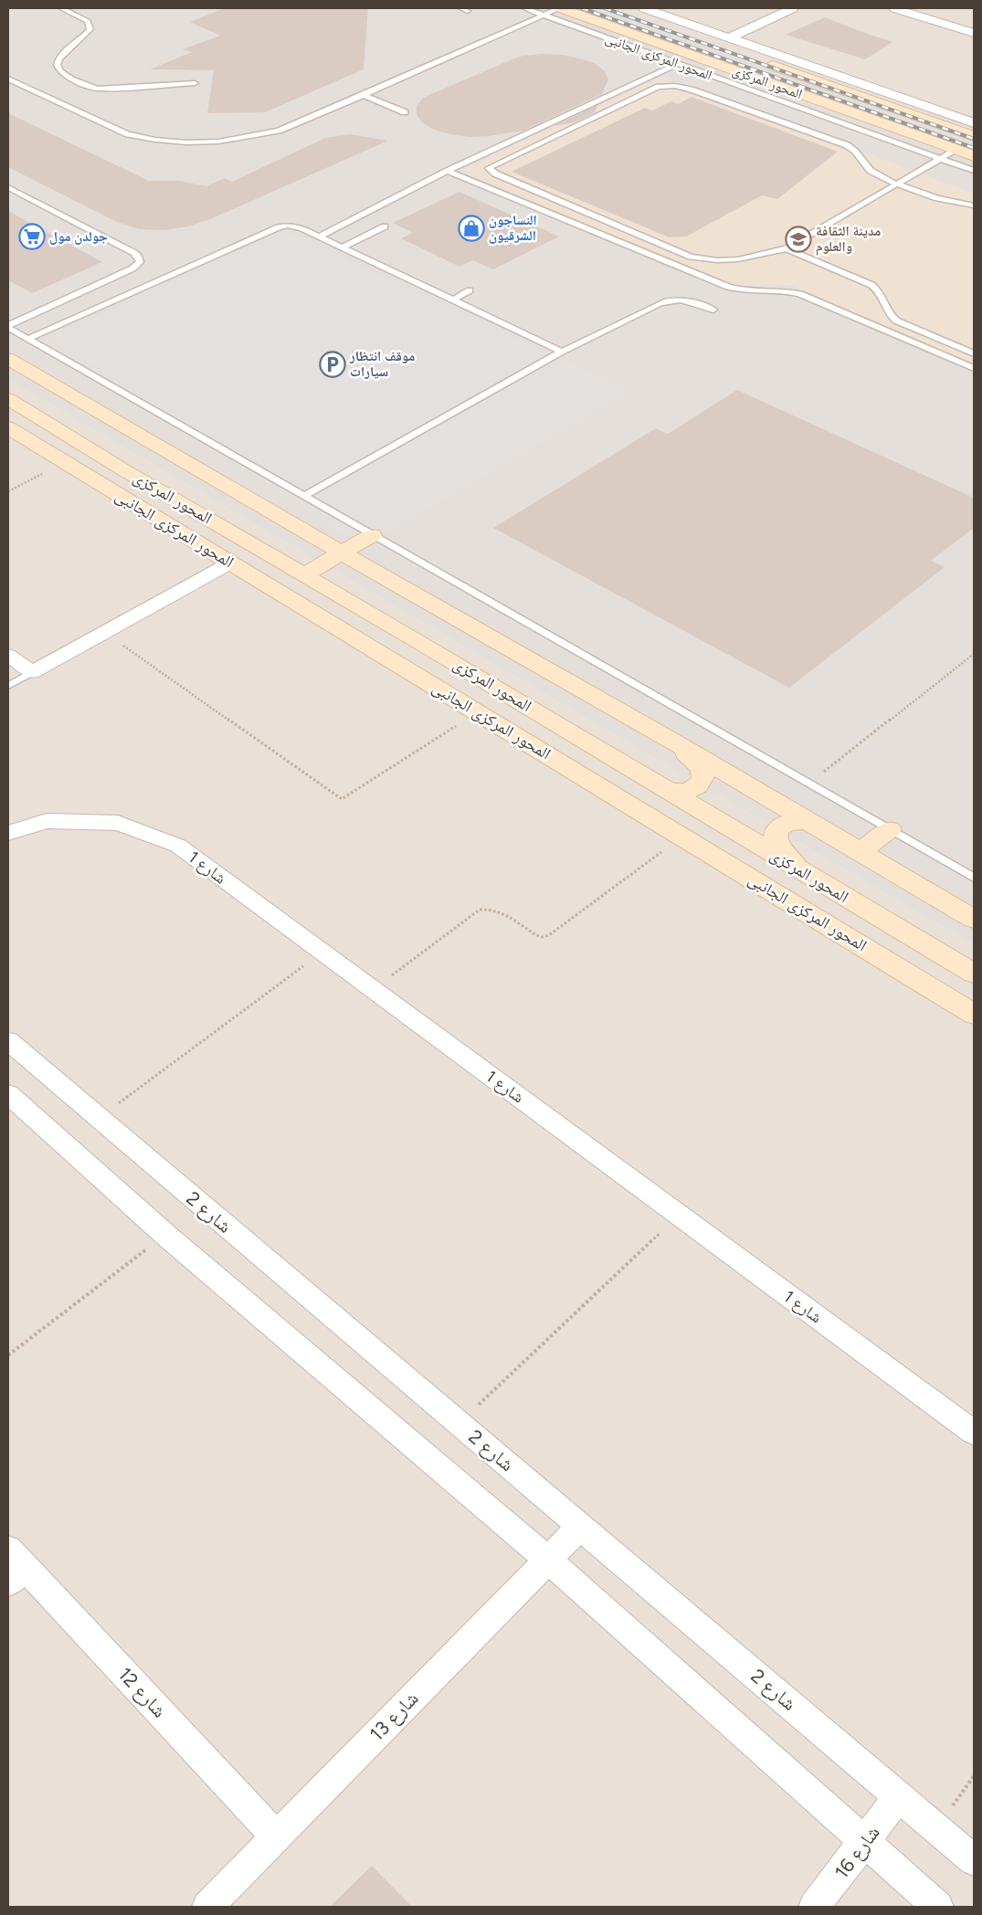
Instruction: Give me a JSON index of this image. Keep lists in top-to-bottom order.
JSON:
{
  "streets": {
    "main road": ["المحور المركزى الجانبى", "المحور المركزى"],
    "street": [
      "شارع 1",
      "شارع 2",
      "شارع 12",
      "شارع 13",
      "شارع 16"
    ]
  },
  "crossings": [
    ["شارع 2", "شارع 13"],
    ["شارع 2", "شارع 16"],
    ["شارع 12", "شارع 13"]
  ],
  "places": {
    "shop": ["النساجون الشرقيون"],
    "supermarket": ["جولدن مول"],
    "school or university": ["مدينة الثقافة والعلوم"],
    "parking": ["موقف انتظار سيارات"]
  }
}
